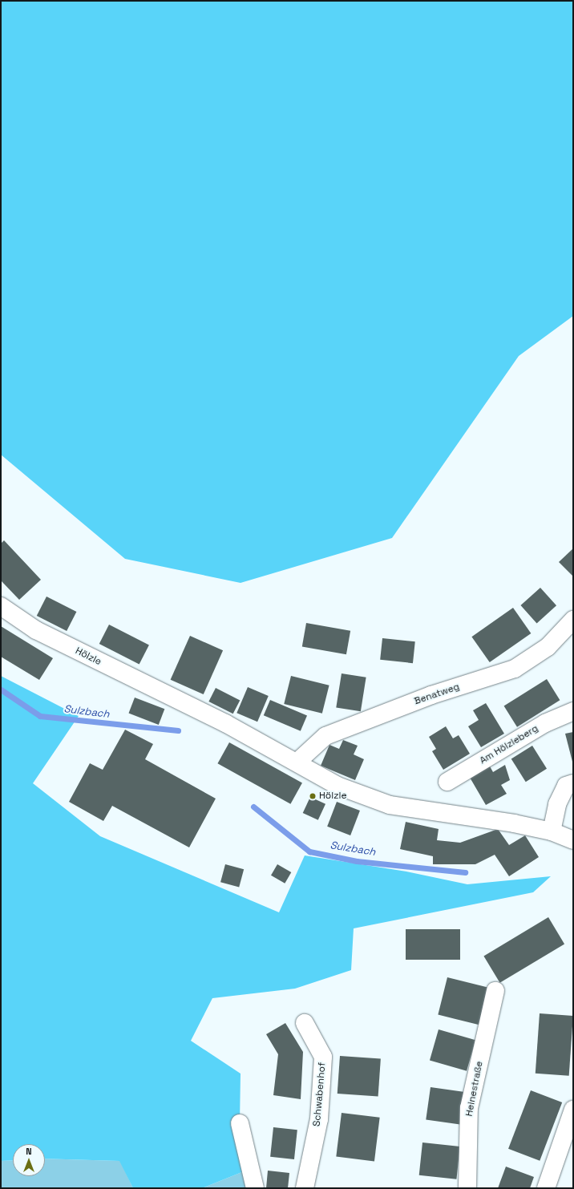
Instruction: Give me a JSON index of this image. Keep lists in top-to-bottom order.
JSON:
{
  "streets": {
    "street": [
      "Hölzle",
      "Benatweg",
      "Am Hölzleberg",
      "Heinestraße",
      "Schwabenhof"
    ]
  },
  "crossings": [
    ["Hölzle", "Benatweg"]
  ],
  "water": ["Sulzbach"],
  "places": ["Hölzle"],
  "north": "top"
}
